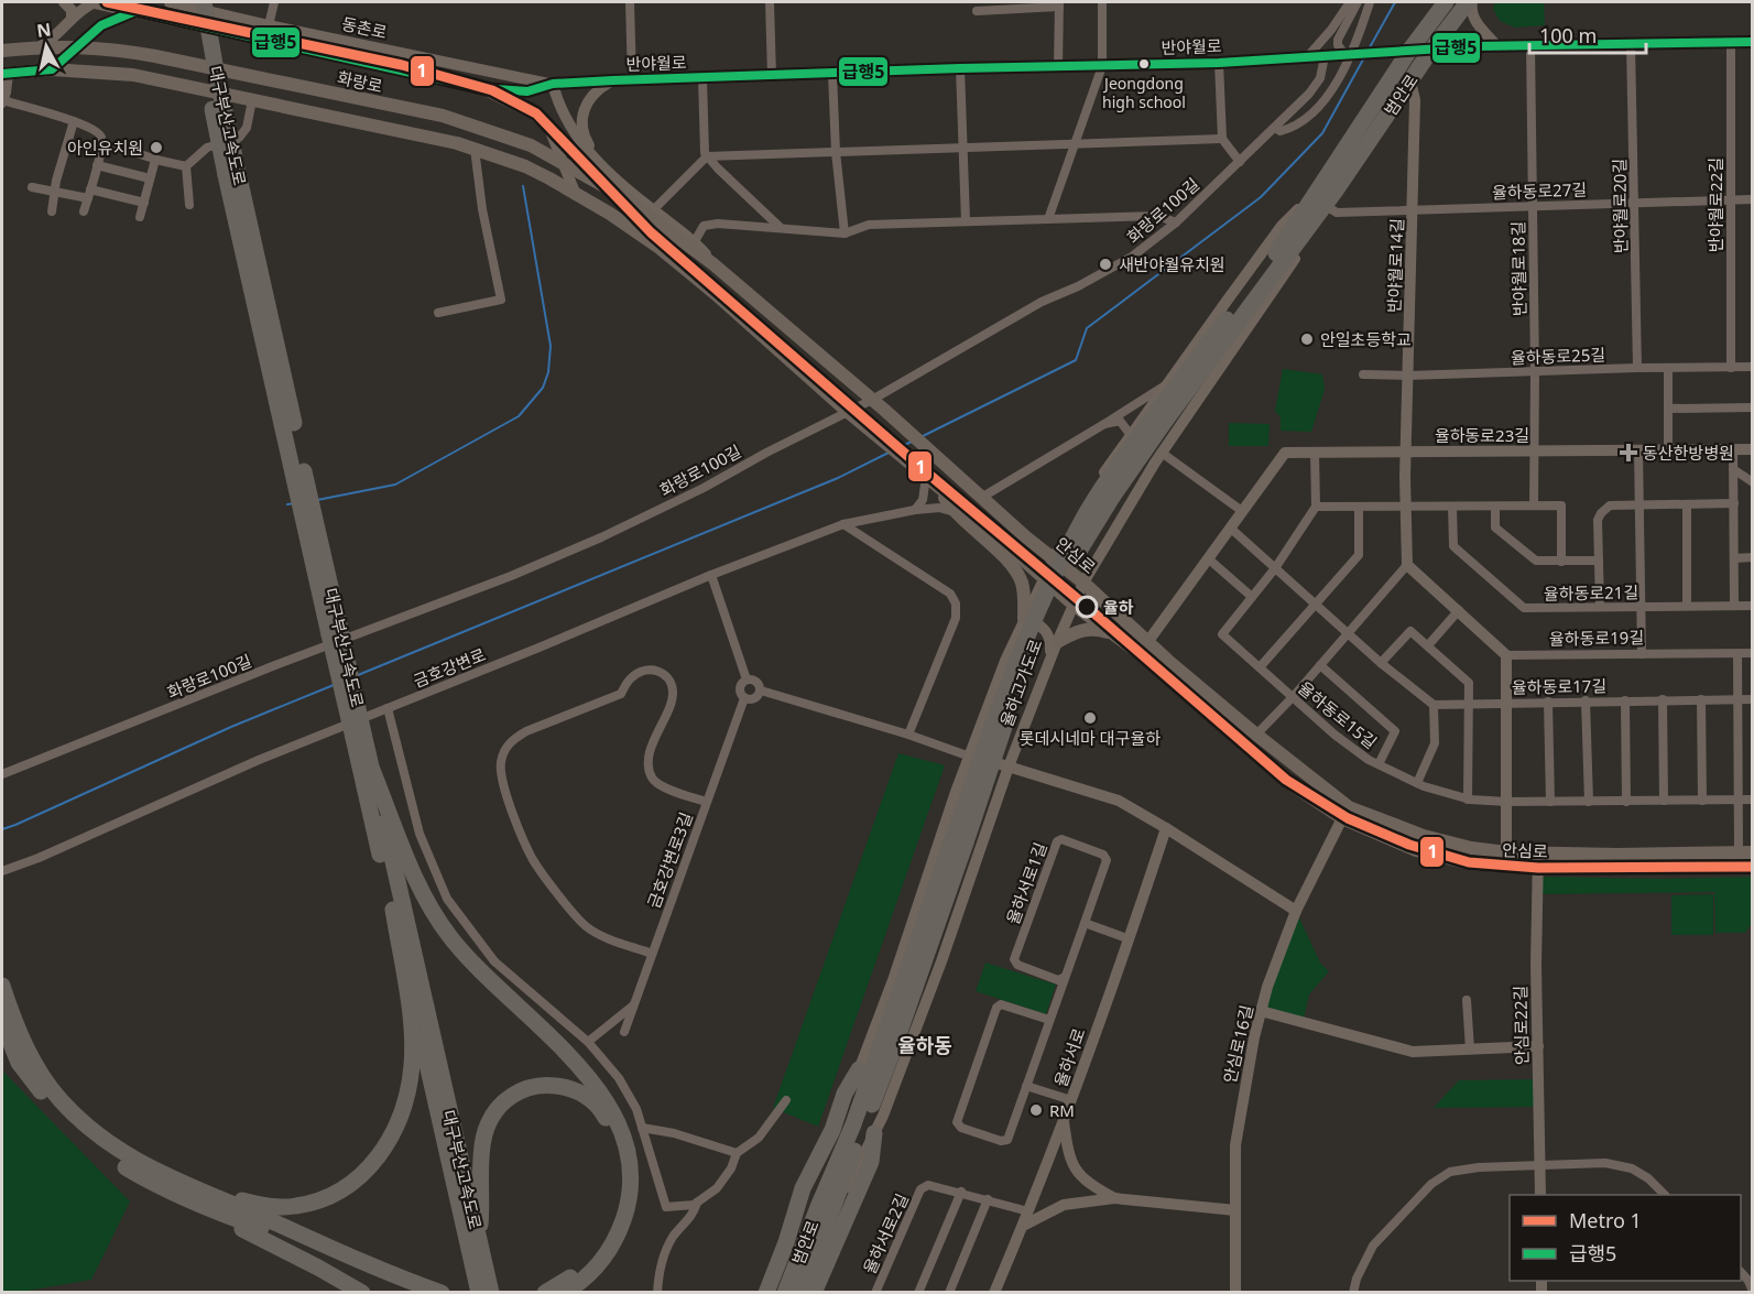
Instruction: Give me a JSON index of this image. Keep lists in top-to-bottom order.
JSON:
{
  "streets": {
    "highway": ["범안로", "대구부산고속도로", "율하고가도로"],
    "main road": [
      "동촌로",
      "반야월로",
      "화랑로",
      "반야월로14길",
      "율하동로23길",
      "안심로",
      "안심로22길",
      "안심로16길",
      "율하서로"
    ],
    "street": [
      "율하동로27길",
      "반야월로22길",
      "반야월로20길",
      "화랑로100길",
      "반야월로18길",
      "율하동로25길",
      "율하동로21길",
      "율하동로19길",
      "금호강변로",
      "율하동로17길",
      "율하동로15길",
      "금호강변로3길",
      "율하서로1길",
      "율하서로2길"
    ]
  },
  "crossings": [
    ["동촌로", "반야월로"],
    ["반야월로", "범안로"],
    ["반야월로", "반야월로22길"],
    ["반야월로", "반야월로20길"],
    ["반야월로", "화랑로100길"],
    ["반야월로", "반야월로18길"],
    ["화랑로", "안심로"],
    ["범안로", "반야월로14길"],
    ["범안로", "율하고가도로"],
    ["율하동로27길", "반야월로22길"],
    ["율하동로27길", "반야월로20길"],
    ["율하동로27길", "반야월로14길"],
    ["율하동로27길", "반야월로18길"],
    ["반야월로22길", "율하동로25길"],
    ["반야월로20길", "율하동로25길"],
    ["화랑로100길", "안심로"],
    ["반야월로14길", "율하동로25길"],
    ["반야월로14길", "율하동로23길"],
    ["반야월로18길", "율하동로25길"],
    ["반야월로18길", "율하동로23길"],
    ["율하동로23길", "안심로"],
    ["안심로", "안심로22길"],
    ["안심로", "안심로16길"],
    ["율하서로", "율하서로2길"]
  ],
  "districts": ["율하동"],
  "places": {
    "other": [
      "Jeongdong high school",
      "아인유치원",
      "새반야월유치원",
      "안일초등학교",
      "율하",
      "롯데시네마 대구율하",
      "RM"
    ],
    "health": ["동산한방병원"]
  },
  "lines": ["metro line 1", "transit line 급행5"],
  "legend": ["Metro 1", "급행5"],
  "scale_bar": "100 m",
  "north": "top"
}
